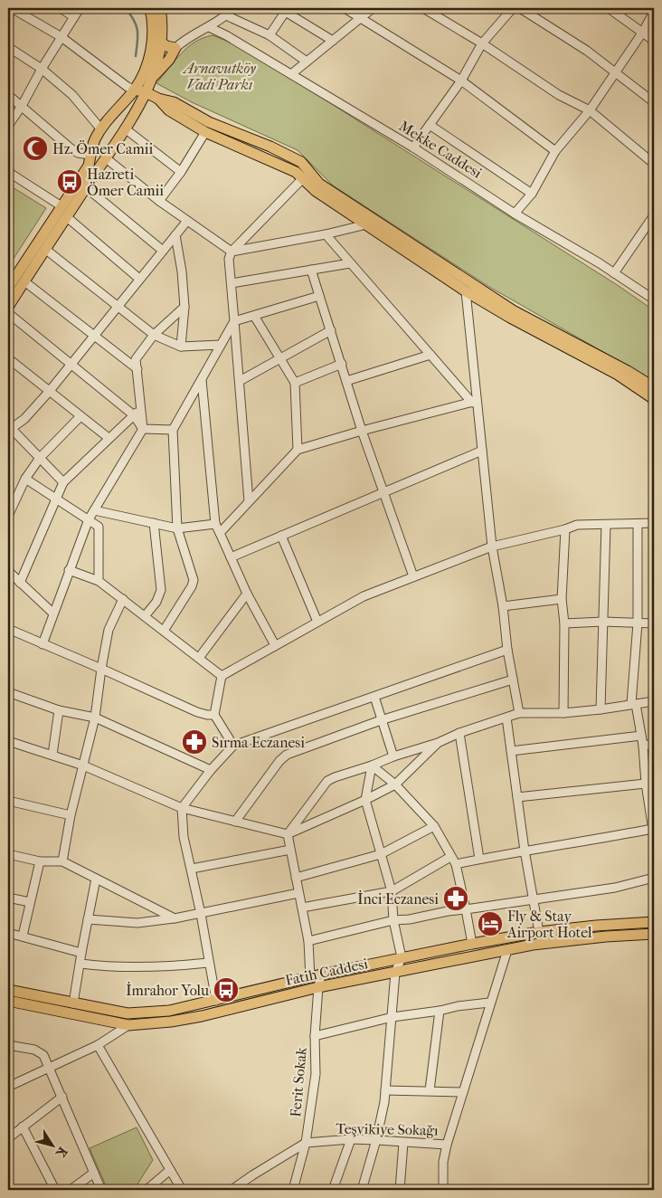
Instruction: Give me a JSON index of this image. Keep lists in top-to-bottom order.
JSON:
{
  "streets": {
    "main road": ["Fatih Caddesi"],
    "street": ["Mekke Caddesi", "Ferit Sokak", "Teşvikiye Sokağı"]
  },
  "crossings": [
    ["Fatih Caddesi", "Ferit Sokak"],
    ["Ferit Sokak", "Teşvikiye Sokağı"]
  ],
  "parks": ["Arnavutköy Vadi Parkı"],
  "places": {
    "mosque": ["Hz. Ömer Camii"],
    "bus stop": ["Hazreti Ömer Camii", "İmrahor Yolu"],
    "pharmacy": ["Sırma Eczanesi", "İnci Eczanesi"],
    "hotel": ["Fly & Stay Airport Hotel"]
  },
  "north": "bottom right"
}
